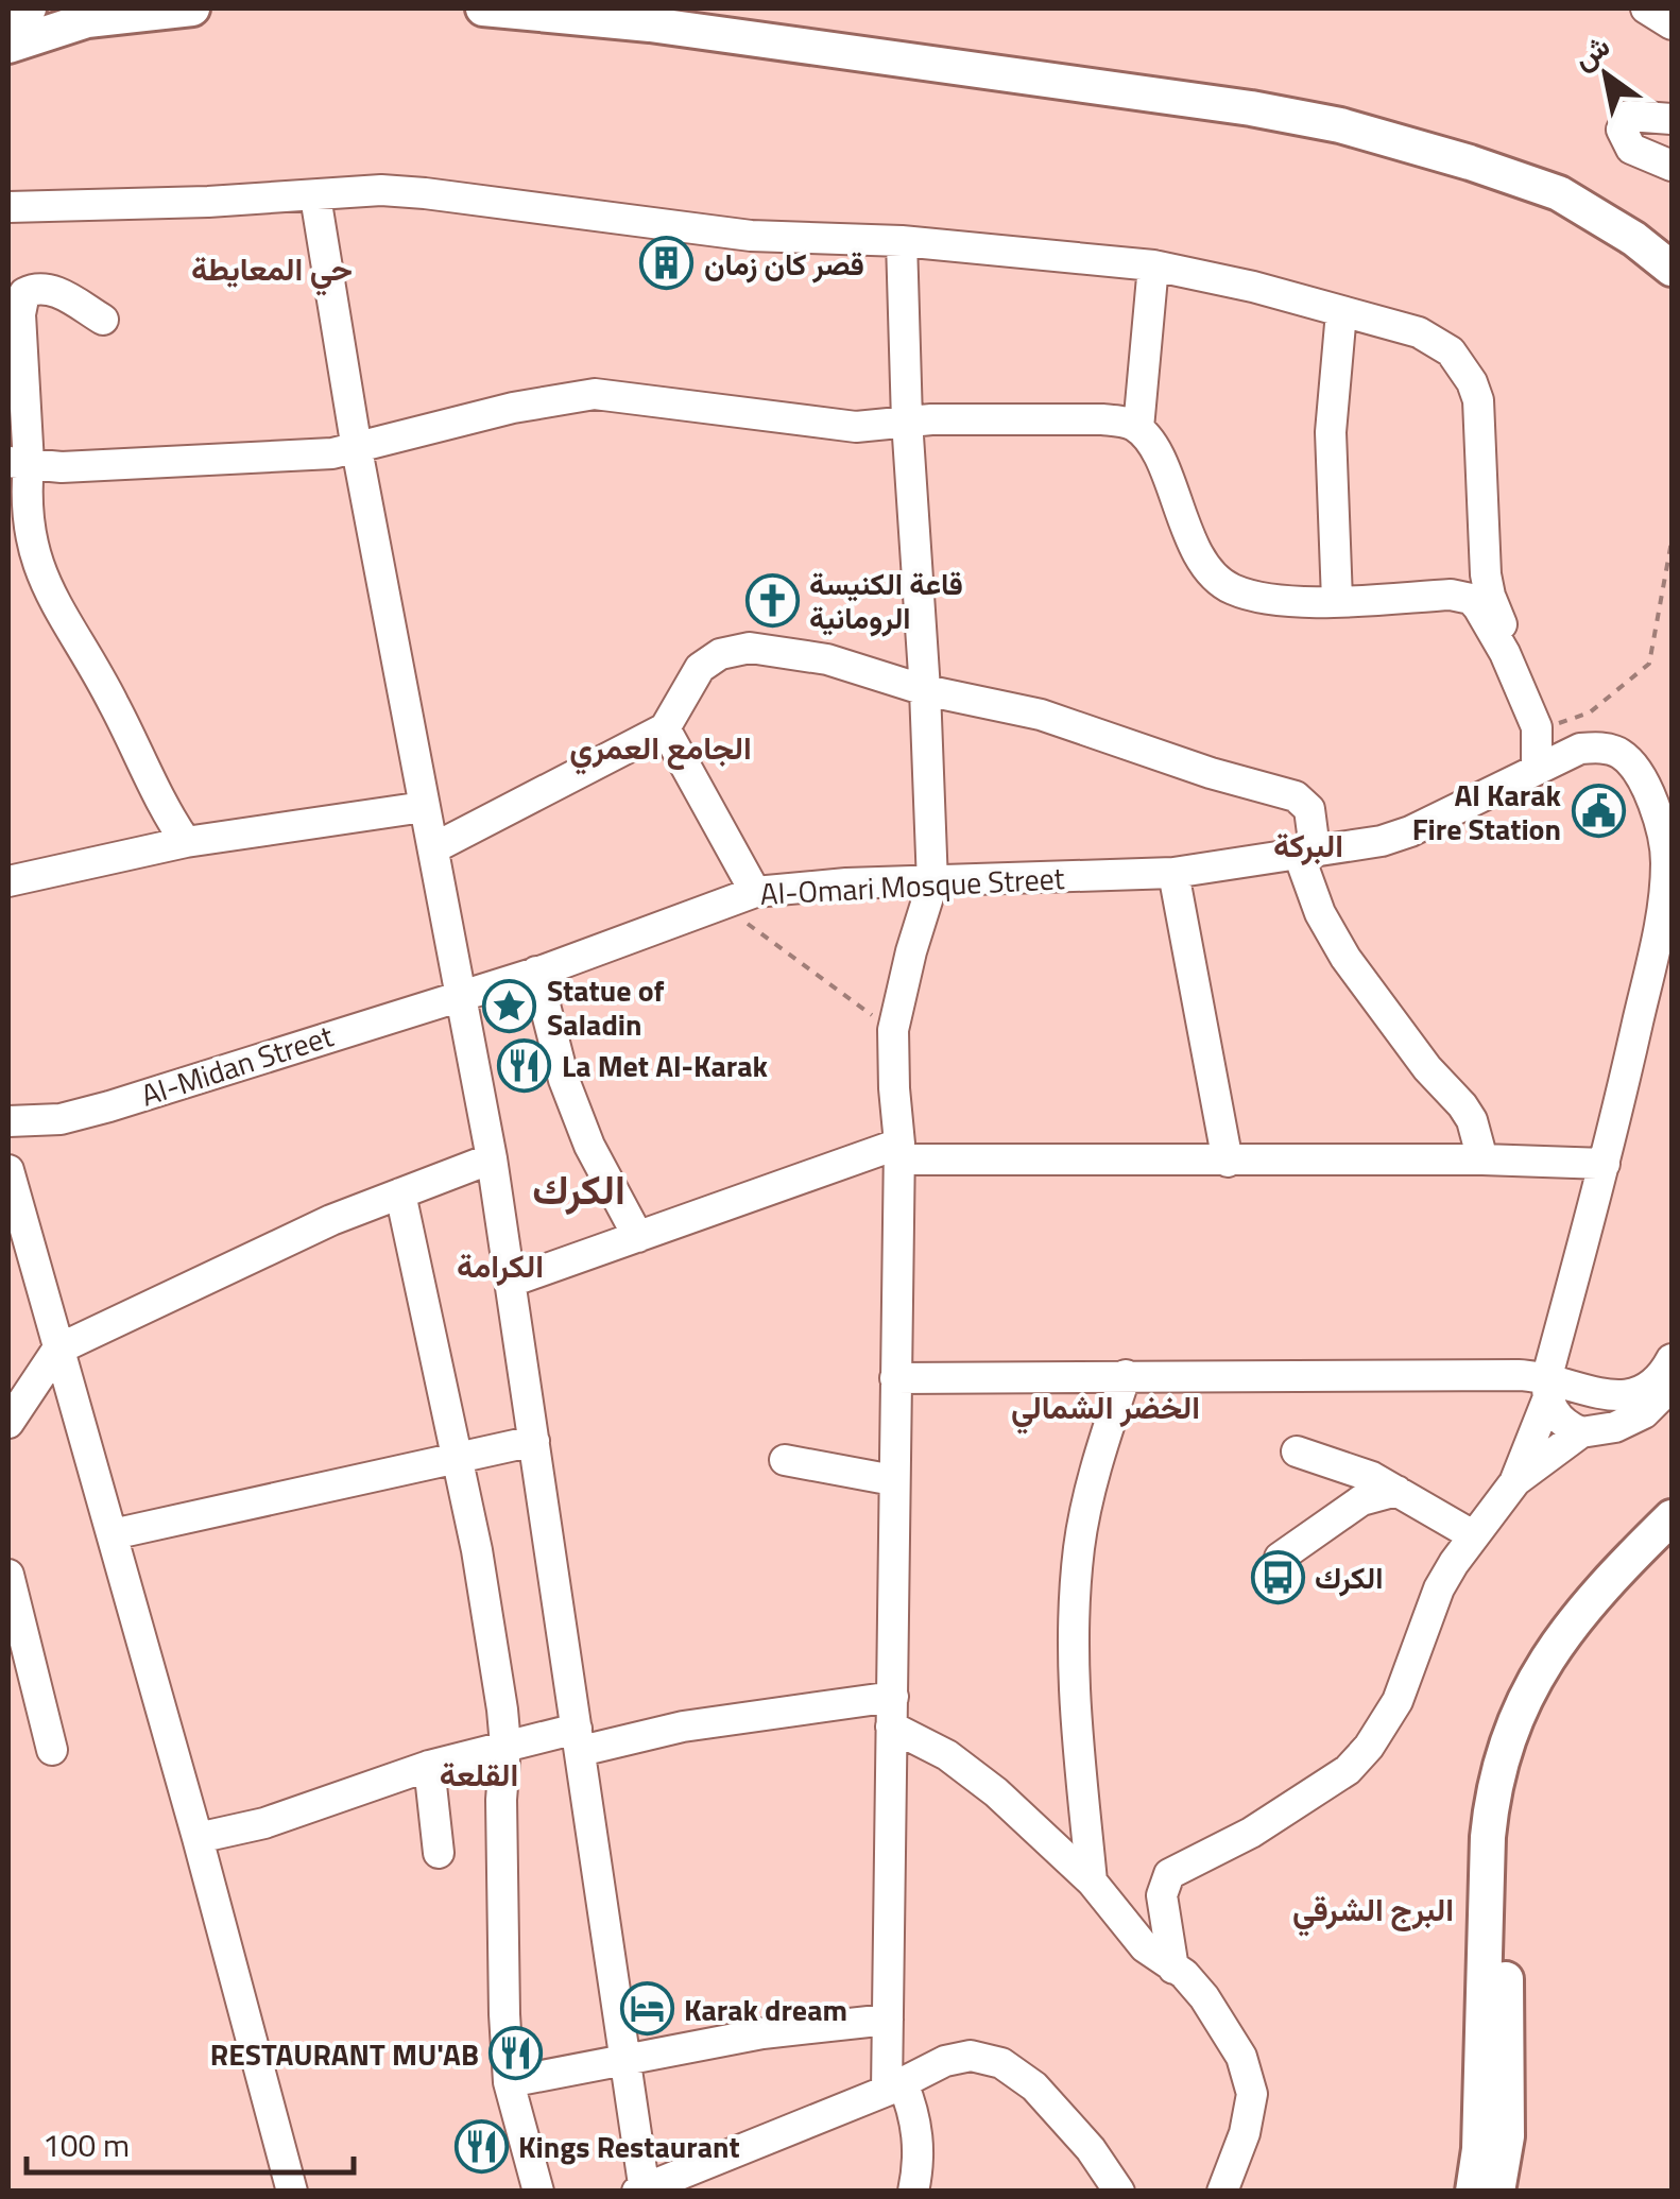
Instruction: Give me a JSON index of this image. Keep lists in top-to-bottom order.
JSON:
{
  "streets": {
    "street": ["AI-Omari Mosque Street", "AI-Midan Street"]
  },
  "crossings": [
    ["AI-Omari Mosque Street", "AI-Midan Street"]
  ],
  "districts": [
    "حي المعايطة",
    "الجامع العمري",
    "البركة",
    "الكرك",
    "الكرامة",
    "الخضر الشمالي",
    "القلعة",
    "البرج الشرقي"
  ],
  "places": {
    "building": ["قصر كان زمان"],
    "church": ["قاعة الكنيسة الرومانية"],
    "public building": ["Al Karak Fire Station"],
    "place": ["Statue of Saladin"],
    "restaurant": ["La Met Al-Karak", "RESTAURANT MU'AB", "Kings Restaurant"],
    "bus stop": ["الكرك"],
    "hotel": ["Karak dream"]
  },
  "scale_bar": "100 m",
  "north": "top left"
}
